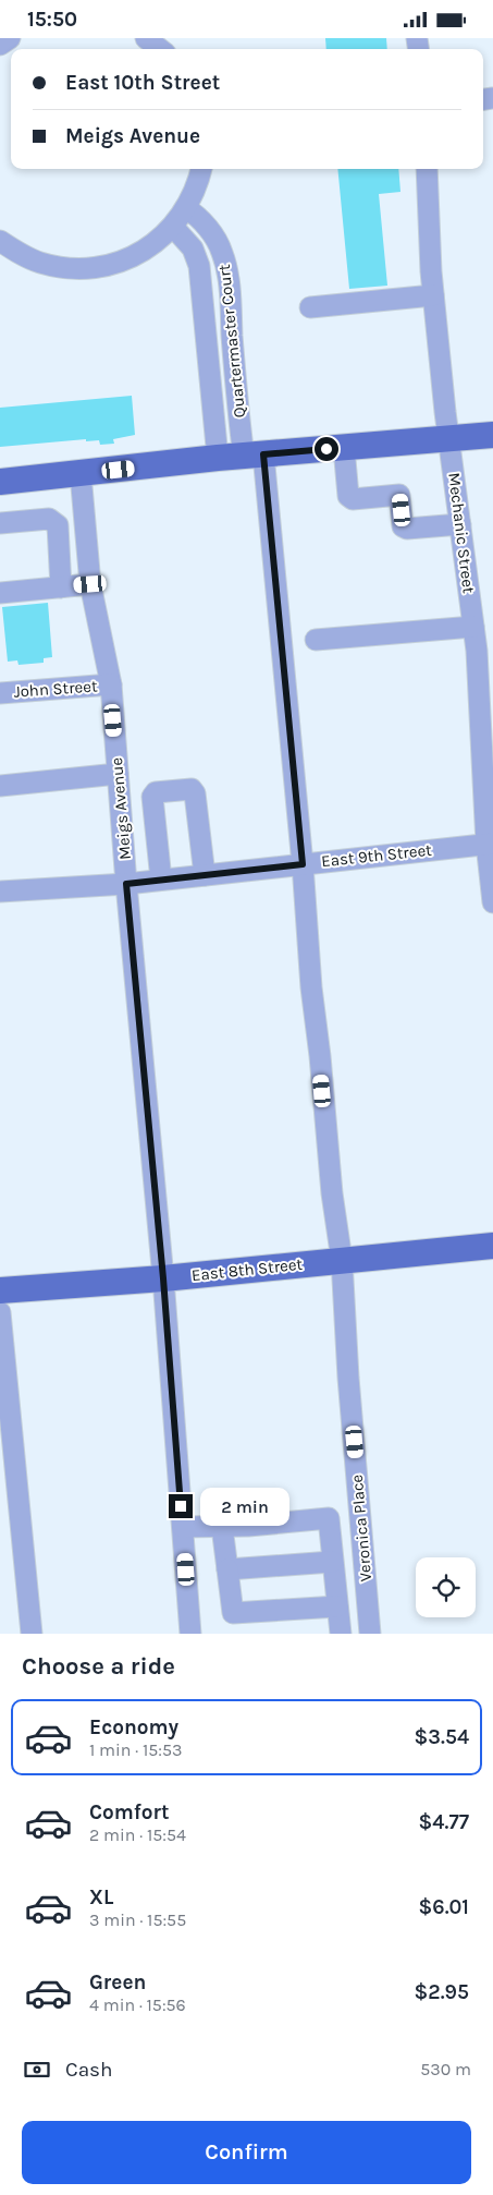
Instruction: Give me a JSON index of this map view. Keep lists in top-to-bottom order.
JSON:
{
  "streets": {
    "main road": ["East 8th Street"],
    "street": [
      "Quartermaster Court",
      "Mechanic Street",
      "John Street",
      "Meigs Avenue",
      "East 9th Street",
      "Veronica Place"
    ]
  },
  "crossings": [
    ["Quartermaster Court", "East 9th Street"],
    ["Quartermaster Court", "Veronica Place"],
    ["Mechanic Street", "East 9th Street"],
    ["John Street", "Meigs Avenue"],
    ["Meigs Avenue", "East 9th Street"],
    ["Meigs Avenue", "East 8th Street"],
    ["East 9th Street", "Veronica Place"],
    ["East 8th Street", "Veronica Place"]
  ],
  "page": {
    "status": "15:50",
    "banner": ["East 10th Street", "Meigs Avenue"],
    "bubble": "2 min",
    "heading": "Choose a ride",
    "list": [
      {
        "name": "Economy",
        "note": "1 min · 15:53",
        "value": "$3.54"
      },
      {
        "name": "Comfort",
        "note": "2 min · 15:54",
        "value": "$4.77"
      },
      {
        "name": "XL",
        "note": "3 min · 15:55",
        "value": "$6.01"
      },
      {
        "name": "Green",
        "note": "4 min · 15:56",
        "value": "$2.95"
      }
    ],
    "pay": ["Cash", "530 m"],
    "buttons": "Confirm"
  }
}
